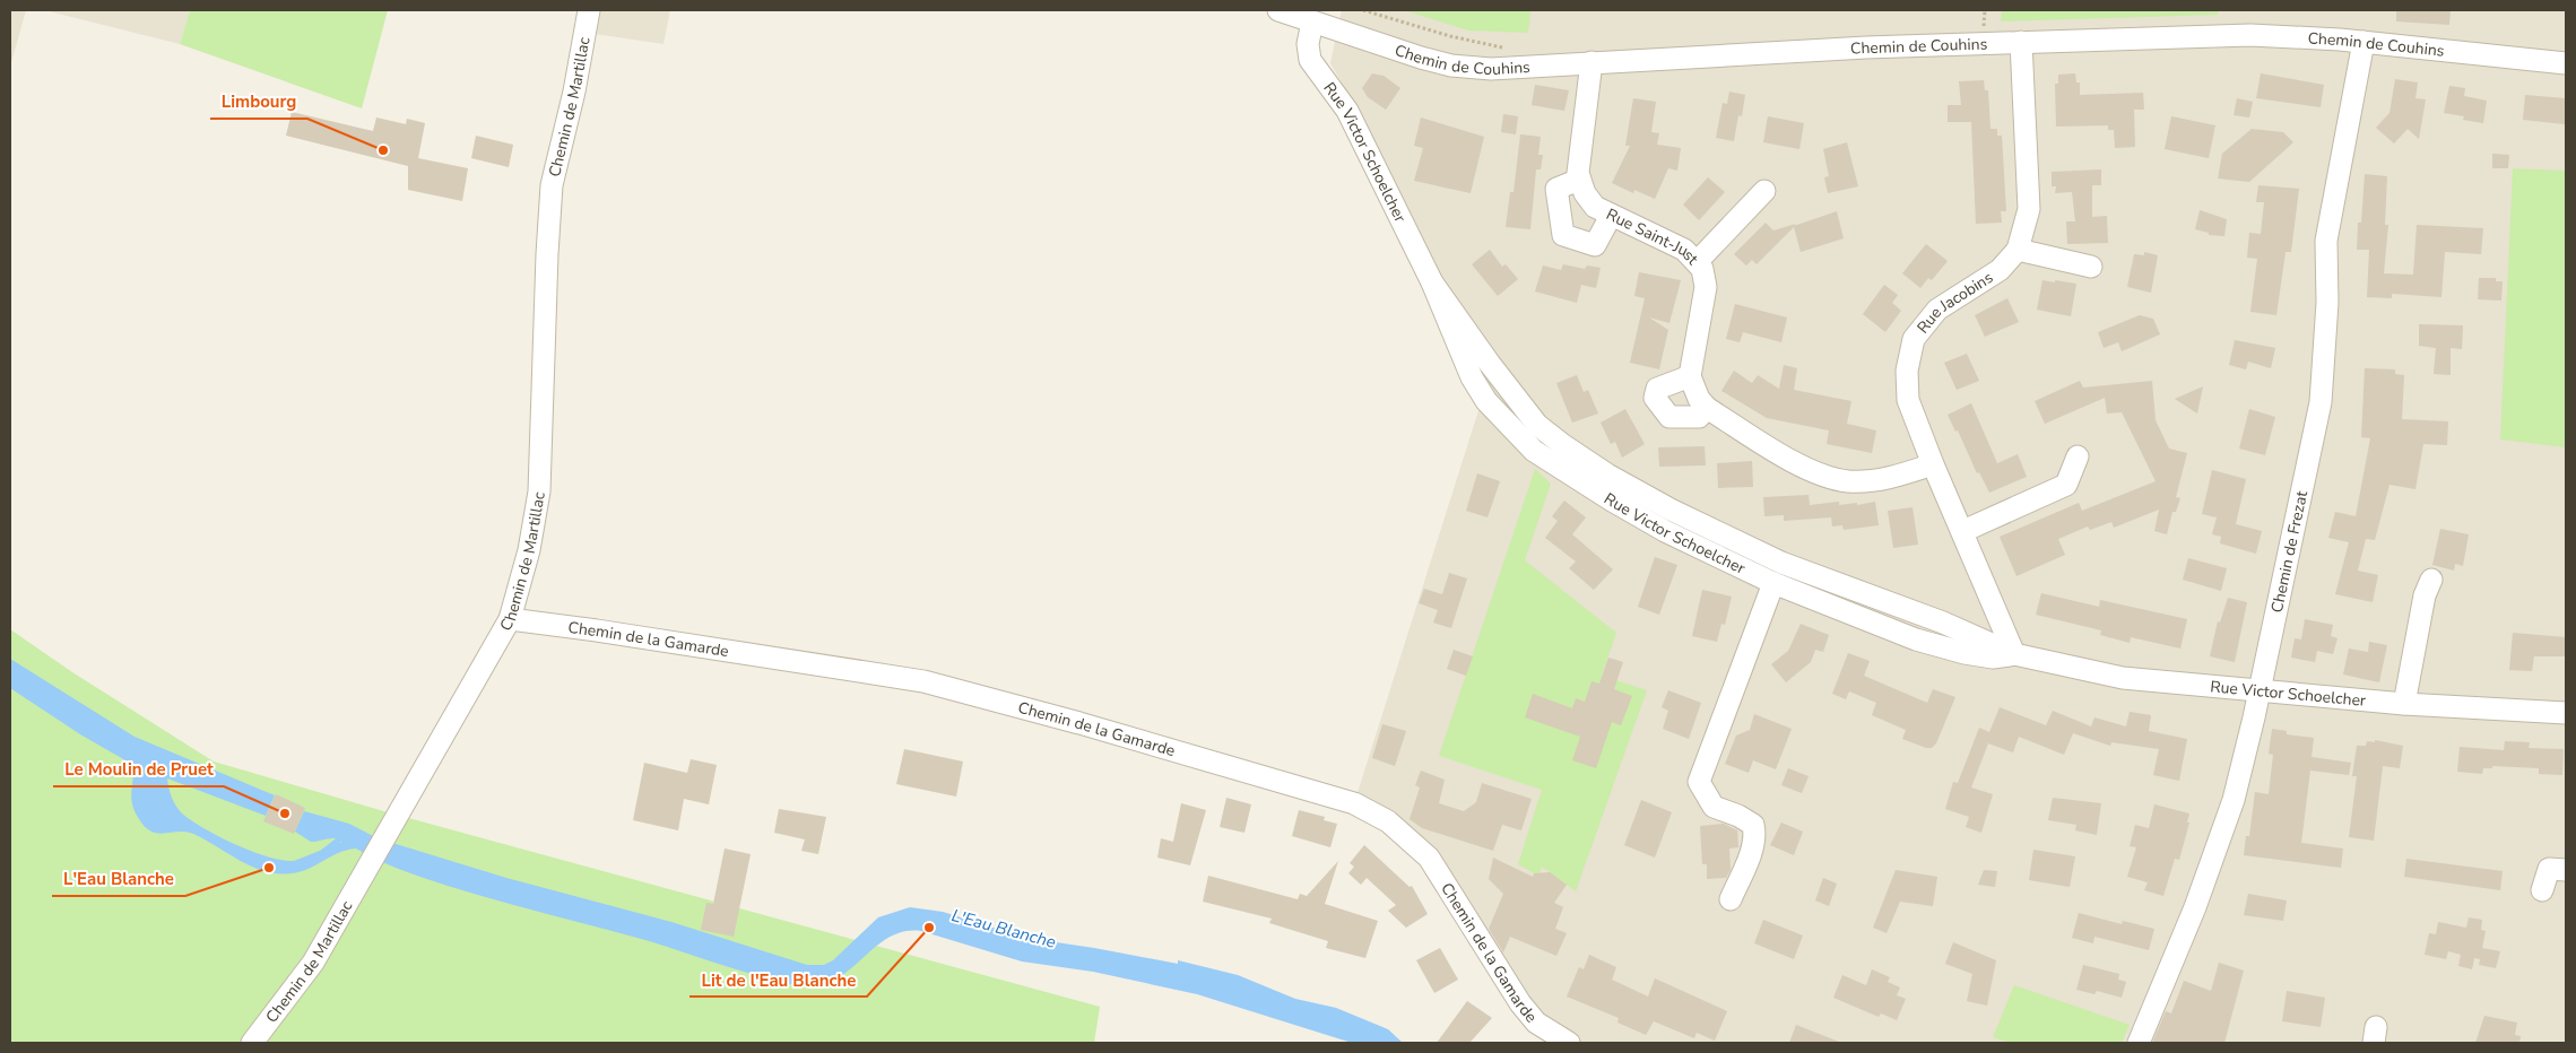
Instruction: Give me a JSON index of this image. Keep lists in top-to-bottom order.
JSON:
{
  "streets": {
    "street": [
      "Chemin de Couhins",
      "Chemin de Martillac",
      "Rue Victor Schoelcher",
      "Rue Saint-Just",
      "Rue Jacobins",
      "Chemin de Frezat",
      "Chemin de la Gamarde"
    ]
  },
  "crossings": [
    ["Chemin de Couhins", "Rue Victor Schoelcher"],
    ["Chemin de Couhins", "Rue Jacobins"],
    ["Chemin de Couhins", "Chemin de Frezat"],
    ["Chemin de Martillac", "Chemin de la Gamarde"],
    ["Rue Victor Schoelcher", "Rue Jacobins"],
    ["Rue Victor Schoelcher", "Chemin de Frezat"]
  ],
  "water": ["L'Eau Blanche"],
  "places": [
    "Limbourg",
    "Le Moulin de Pruet",
    "L'Eau Blanche",
    "Lit de l'Eau Blanche"
  ]
}
